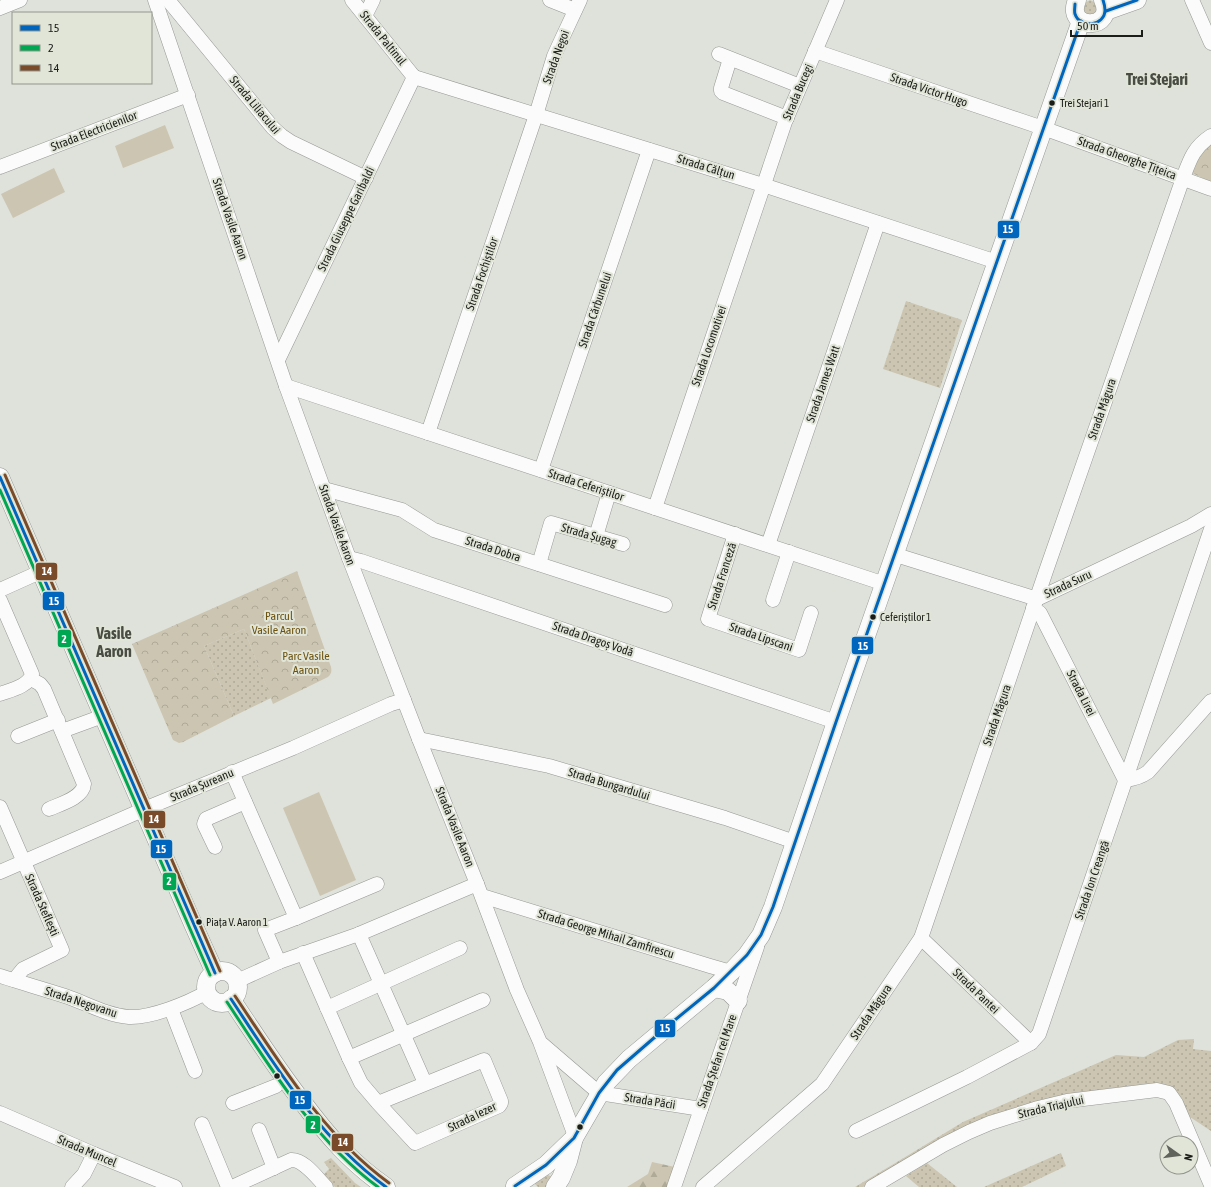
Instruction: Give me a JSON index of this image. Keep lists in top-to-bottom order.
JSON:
{
  "streets": {
    "main road": ["Strada Ștefan cel Mare"],
    "street": [
      "Strada Paltinul",
      "Strada Negoi",
      "Strada Victor Hugo",
      "Strada Bucegi",
      "Strada Liliacului",
      "Strada Electricienilor",
      "Strada Gheorghe Țițeica",
      "Strada Călțun",
      "Strada Vasile Aaron",
      "Strada Giuseppe Garibaldi",
      "Strada Fochiștilor",
      "Strada Cărbunelui",
      "Strada Locomotivei",
      "Strada James Watt",
      "Strada Măgura",
      "Strada Ceferiștilor",
      "Strada Șugag",
      "Strada Dobra",
      "Strada Franceză",
      "Strada Suru",
      "Strada Lipscani",
      "Strada Dragoș Vodă",
      "Strada Lirei",
      "Strada Bungardului",
      "Strada Șureanu",
      "Strada Ion Creangă",
      "Strada Steflești",
      "Strada George Mihail Zamfirescu",
      "Strada Pantei",
      "Strada Negovanu",
      "Strada Păcii",
      "Strada Triajului",
      "Strada Iezer",
      "Strada Muncel"
    ]
  },
  "crossings": [
    ["Strada Paltinul", "Strada Călțun"],
    ["Strada Paltinul", "Strada Giuseppe Garibaldi"],
    ["Strada Negoi", "Strada Călțun"],
    ["Strada Negoi", "Strada Fochiștilor"],
    ["Strada Victor Hugo", "Strada Bucegi"],
    ["Strada Victor Hugo", "Strada Gheorghe Țițeica"],
    ["Strada Victor Hugo", "Strada Ștefan cel Mare"],
    ["Strada Bucegi", "Strada Călțun"],
    ["Strada Bucegi", "Strada Locomotivei"],
    ["Strada Liliacului", "Strada Giuseppe Garibaldi"],
    ["Strada Electricienilor", "Strada Vasile Aaron"],
    ["Strada Gheorghe Țițeica", "Strada Măgura"],
    ["Strada Gheorghe Țițeica", "Strada Ștefan cel Mare"],
    ["Strada Călțun", "Strada Giuseppe Garibaldi"],
    ["Strada Călțun", "Strada Fochiștilor"],
    ["Strada Călțun", "Strada Cărbunelui"],
    ["Strada Călțun", "Strada Locomotivei"],
    ["Strada Călțun", "Strada James Watt"],
    ["Strada Călțun", "Strada Ștefan cel Mare"],
    ["Strada Vasile Aaron", "Strada Giuseppe Garibaldi"],
    ["Strada Vasile Aaron", "Strada Ceferiștilor"],
    ["Strada Vasile Aaron", "Strada Dobra"],
    ["Strada Vasile Aaron", "Strada Dragoș Vodă"],
    ["Strada Vasile Aaron", "Strada Bungardului"],
    ["Strada Vasile Aaron", "Strada Șureanu"],
    ["Strada Vasile Aaron", "Strada George Mihail Zamfirescu"],
    ["Strada Vasile Aaron", "Strada Ștefan cel Mare"],
    ["Strada Vasile Aaron", "Strada Păcii"],
    ["Strada Fochiștilor", "Strada Ceferiștilor"],
    ["Strada Cărbunelui", "Strada Ceferiștilor"],
    ["Strada Locomotivei", "Strada Ceferiștilor"],
    ["Strada James Watt", "Strada Ceferiștilor"],
    ["Strada Măgura", "Strada Suru"],
    ["Strada Măgura", "Strada Lirei"],
    ["Strada Măgura", "Strada Pantei"],
    ["Strada Ceferiștilor", "Strada Franceză"],
    ["Strada Ceferiștilor", "Strada Ștefan cel Mare"],
    ["Strada Șugag", "Strada Dobra"],
    ["Strada Franceză", "Strada Lipscani"],
    ["Strada Suru", "Strada Lirei"],
    ["Strada Suru", "Strada Ștefan cel Mare"],
    ["Strada Dragoș Vodă", "Strada Ștefan cel Mare"],
    ["Strada Lirei", "Strada Ion Creangă"],
    ["Strada Bungardului", "Strada Ștefan cel Mare"],
    ["Strada Șureanu", "Strada Steflești"],
    ["Strada Ion Creangă", "Strada Pantei"],
    ["Strada Steflești", "Strada Negovanu"],
    ["Strada George Mihail Zamfirescu", "Strada Ștefan cel Mare"],
    ["Strada Ștefan cel Mare", "Strada Păcii"]
  ],
  "districts": ["Trei Stejari", "Vasile Aaron"],
  "parks": ["Parcul Vasile Aaron", "Parc Vasile Aaron"],
  "places": ["Trei Stejari 1", "Ceferiștilor 1", "Piața V. Aaron 1"],
  "lines": ["transit line 15", "transit line 14", "transit line 2"],
  "legend": ["15", "2", "14"],
  "scale_bar": "50 m",
  "north": "right"
}
